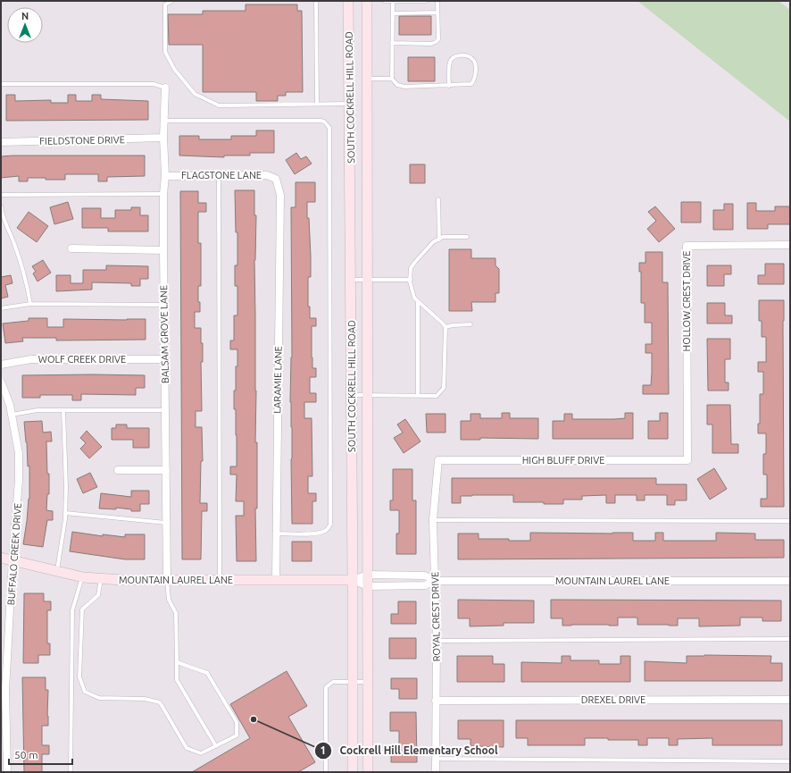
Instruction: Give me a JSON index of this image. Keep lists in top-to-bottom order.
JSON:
{
  "streets": {
    "main road": ["SOUTH COCKRELL HILL ROAD", "MOUNTAIN LAUREL LANE"],
    "street": [
      "FIELDSTONE DRIVE",
      "FLAGSTONE LANE",
      "HOLLOW CREST DRIVE",
      "BALSAM GROVE LANE",
      "WOLF CREEK DRIVE",
      "LARAMIE LANE",
      "HIGH BLUFF DRIVE",
      "BUFFALO CREEK DRIVE",
      "ROYAL CREST DRIVE",
      "DREXEL DRIVE"
    ]
  },
  "crossings": [
    ["SOUTH COCKRELL HILL ROAD", "MOUNTAIN LAUREL LANE"],
    ["FIELDSTONE DRIVE", "BALSAM GROVE LANE"],
    ["FLAGSTONE LANE", "BALSAM GROVE LANE"],
    ["FLAGSTONE LANE", "LARAMIE LANE"],
    ["HOLLOW CREST DRIVE", "HIGH BLUFF DRIVE"],
    ["BALSAM GROVE LANE", "WOLF CREEK DRIVE"],
    ["BALSAM GROVE LANE", "MOUNTAIN LAUREL LANE"],
    ["LARAMIE LANE", "MOUNTAIN LAUREL LANE"],
    ["HIGH BLUFF DRIVE", "ROYAL CREST DRIVE"],
    ["BUFFALO CREEK DRIVE", "MOUNTAIN LAUREL LANE"],
    ["MOUNTAIN LAUREL LANE", "ROYAL CREST DRIVE"],
    ["ROYAL CREST DRIVE", "DREXEL DRIVE"]
  ],
  "places": ["Cockrell Hill Elementary School"],
  "scale_bar": "50 m",
  "north": "top"
}
